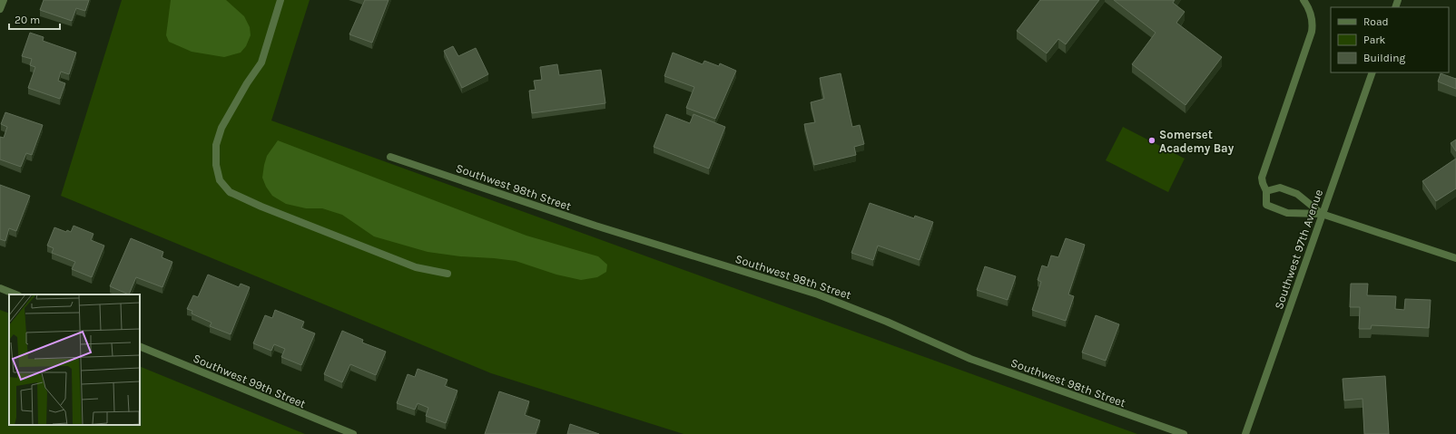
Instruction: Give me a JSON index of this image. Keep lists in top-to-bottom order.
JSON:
{
  "streets": {
    "street": ["Southwest 98th Street", "Southwest 97th Avenue", "Southwest 99th Street"]
  },
  "places": ["Somerset Academy Bay"],
  "legend": ["Road", "Park", "Building"],
  "scale_bar": "20 m"
}
